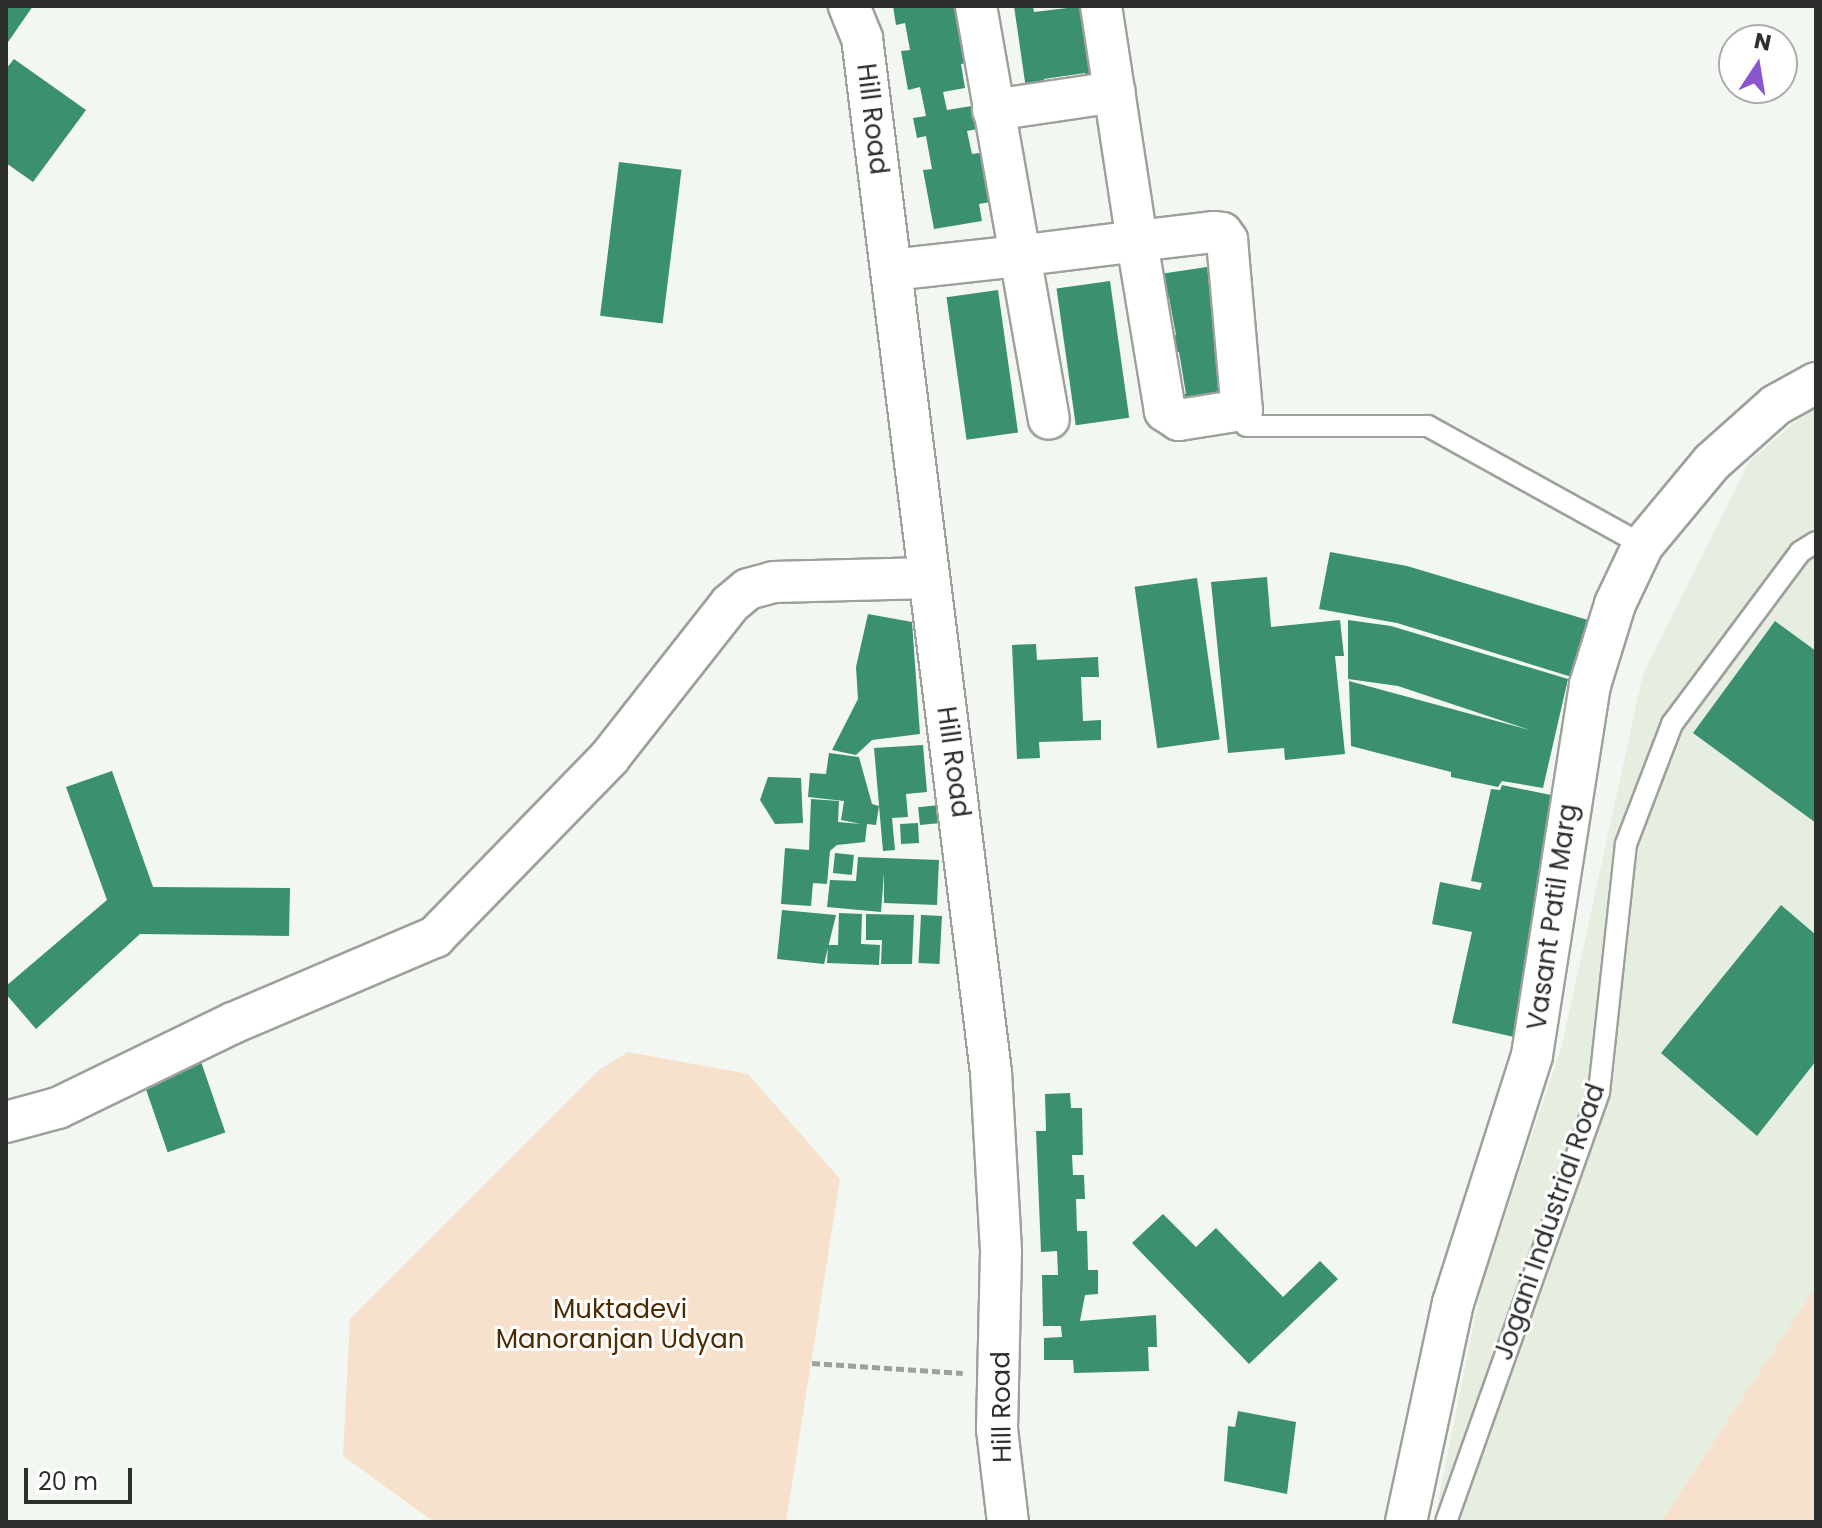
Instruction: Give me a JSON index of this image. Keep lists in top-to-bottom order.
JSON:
{
  "streets": {
    "street": ["Hill Road", "Vasant Patil Marg"],
    "lane": ["Jogani Industrial Road"]
  },
  "parks": ["Muktadevi Manoranjan Udyan"],
  "scale_bar": "20 m",
  "north": "top"
}
